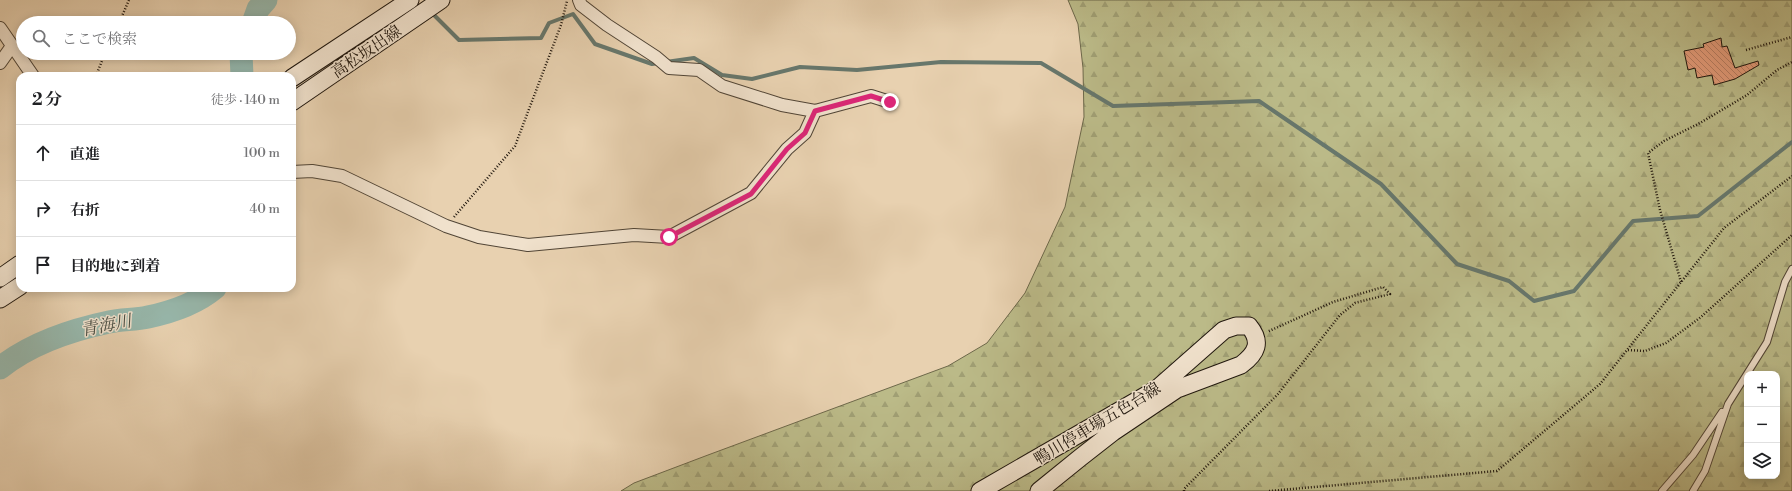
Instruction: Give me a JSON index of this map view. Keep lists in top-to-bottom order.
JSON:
{
  "streets": {
    "main road": ["高松坂出線", "鴨川停車場五色台線"]
  },
  "water": ["青海川"],
  "page": {
    "search": "ここで検索",
    "heading": ["2 分", "徒歩 · 140 m"],
    "list": [
      ["直進", "100 m"],
      ["右折", "40 m"],
      "目的地に到着"
    ],
    "map_buttons": ["+", "−"]
  }
}
